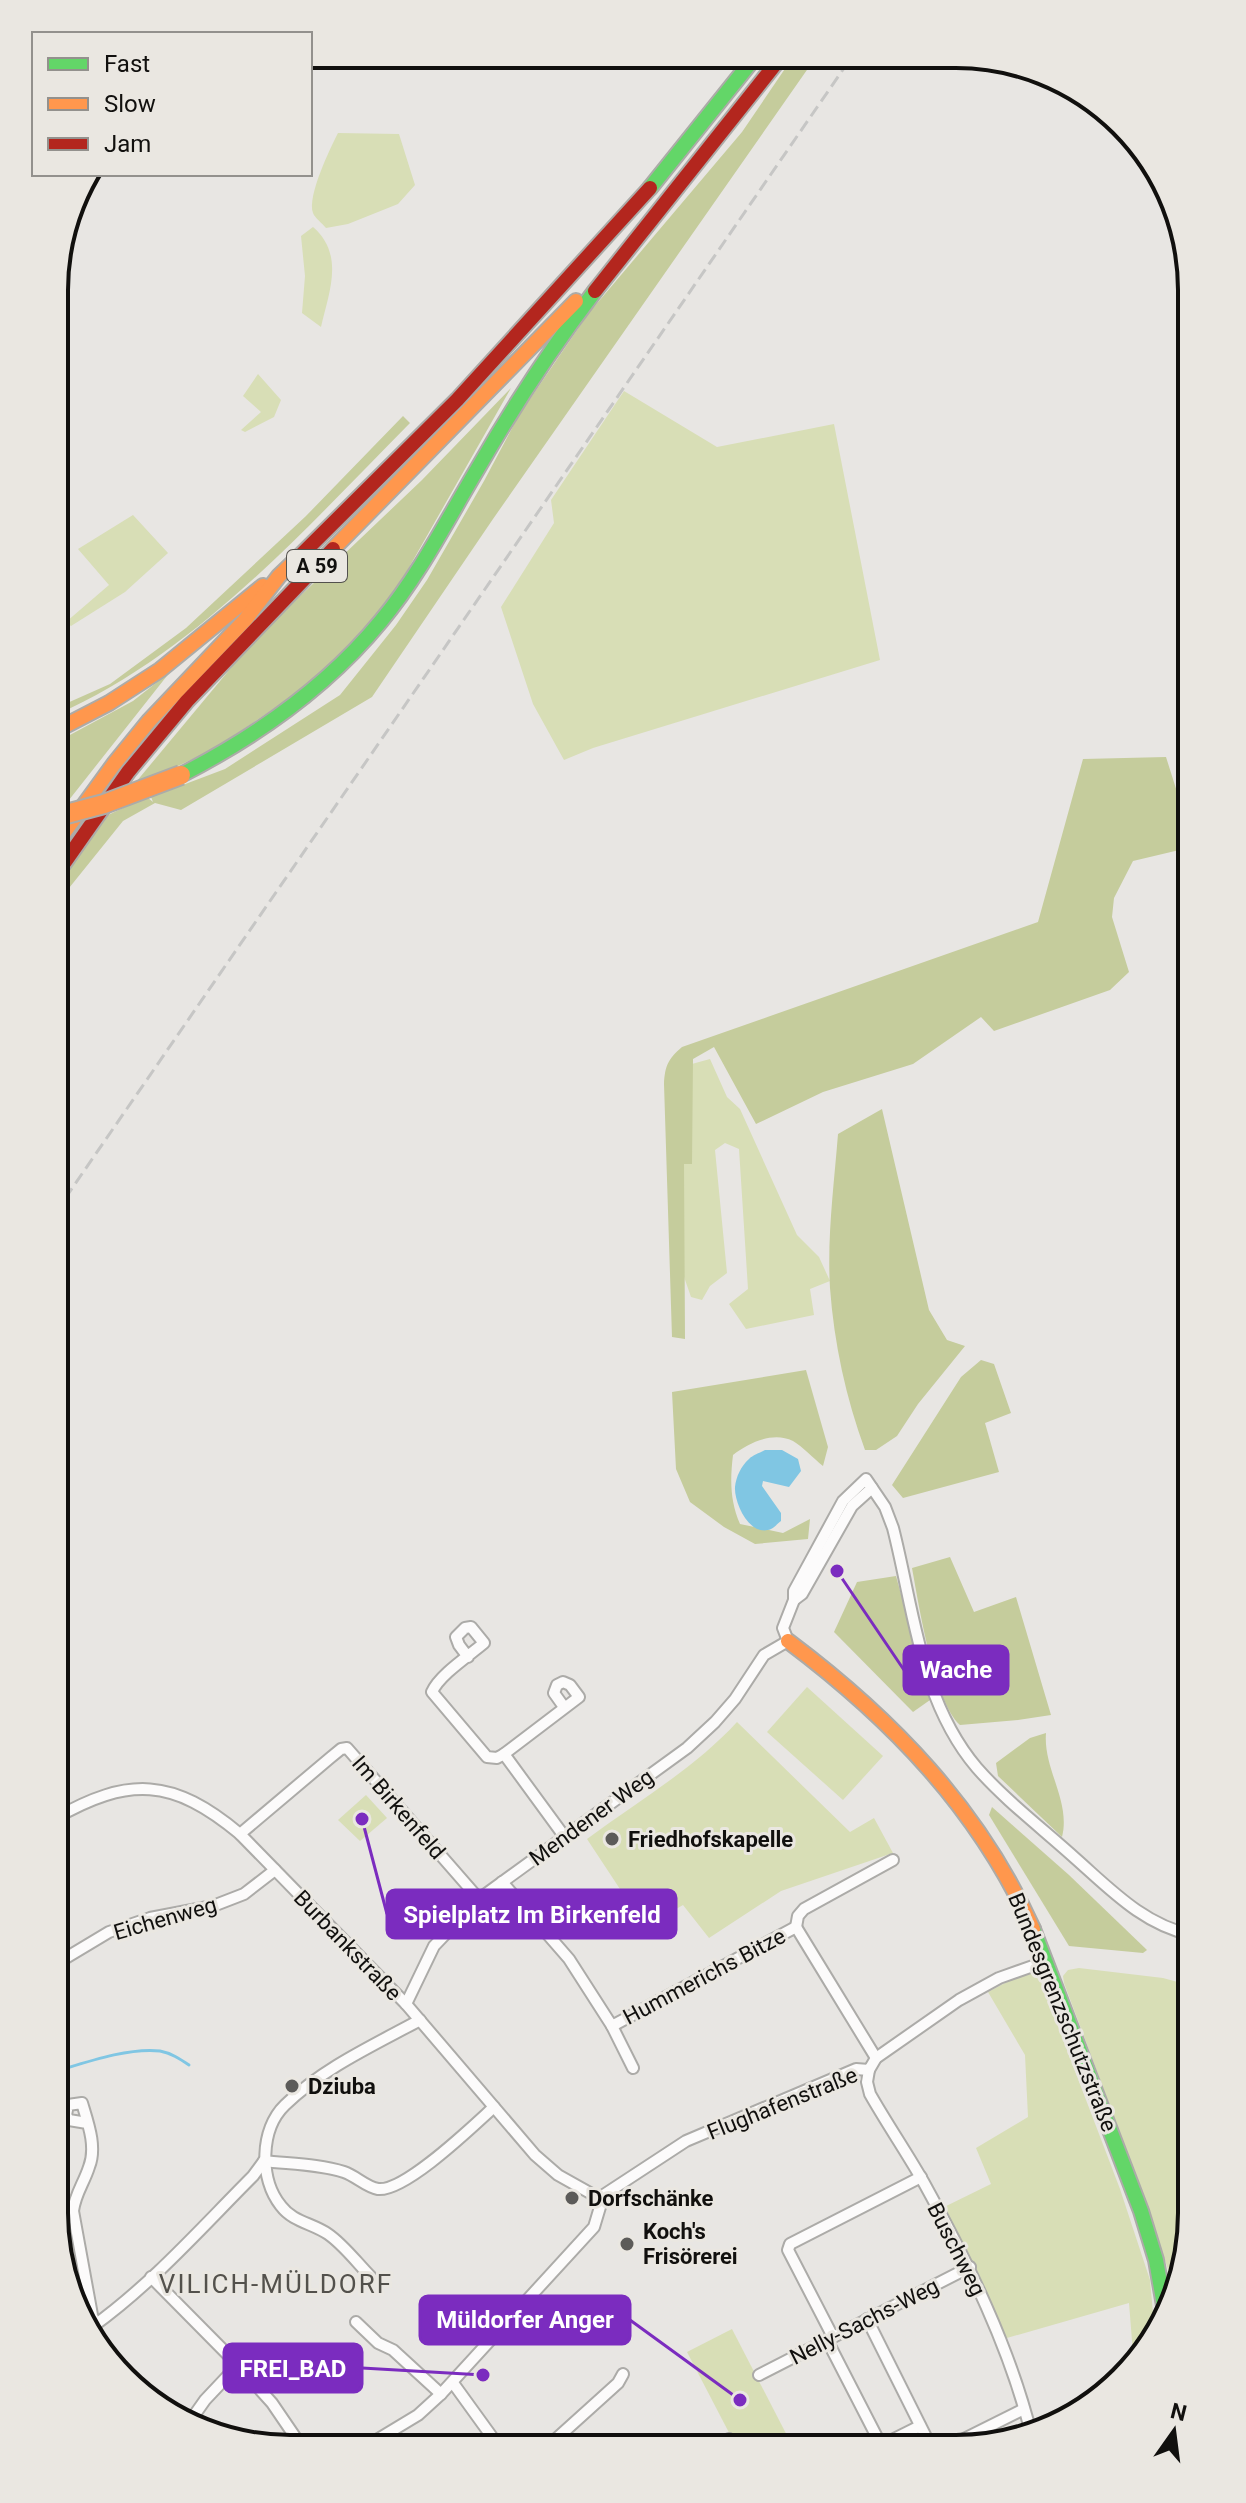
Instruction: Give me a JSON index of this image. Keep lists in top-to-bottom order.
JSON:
{
  "streets": {
    "main road": ["A 59", "Bundesgrenzschutzstraße"],
    "street": [
      "Im Birkenfeld",
      "Mendener Weg",
      "Eichenweg",
      "Burbankstraße",
      "Hummerichs Bitze",
      "Flughafenstraße",
      "Buschweg",
      "Nelly-Sachs-Weg"
    ]
  },
  "crossings": [
    ["Im Birkenfeld", "Mendener Weg"],
    ["Im Birkenfeld", "Burbankstraße"],
    ["Mendener Weg", "Burbankstraße"],
    ["Mendener Weg", "Hummerichs Bitze"],
    ["Mendener Weg", "Bundesgrenzschutzstraße"],
    ["Eichenweg", "Burbankstraße"],
    ["Burbankstraße", "Flughafenstraße"],
    ["Hummerichs Bitze", "Flughafenstraße"],
    ["Bundesgrenzschutzstraße", "Flughafenstraße"],
    ["Flughafenstraße", "Buschweg"],
    ["Buschweg", "Nelly-Sachs-Weg"]
  ],
  "districts": ["VILICH-MÜLDORF"],
  "places": [
    "Wache",
    "Spielplatz Im Birkenfeld",
    "Friedhofskapelle",
    "Dziuba",
    "Dorfschänke",
    "Koch's Frisörerei",
    "FREI_BAD",
    "Müldorfer Anger"
  ],
  "legend": ["Fast", "Slow", "Jam"],
  "north": "top"
}
